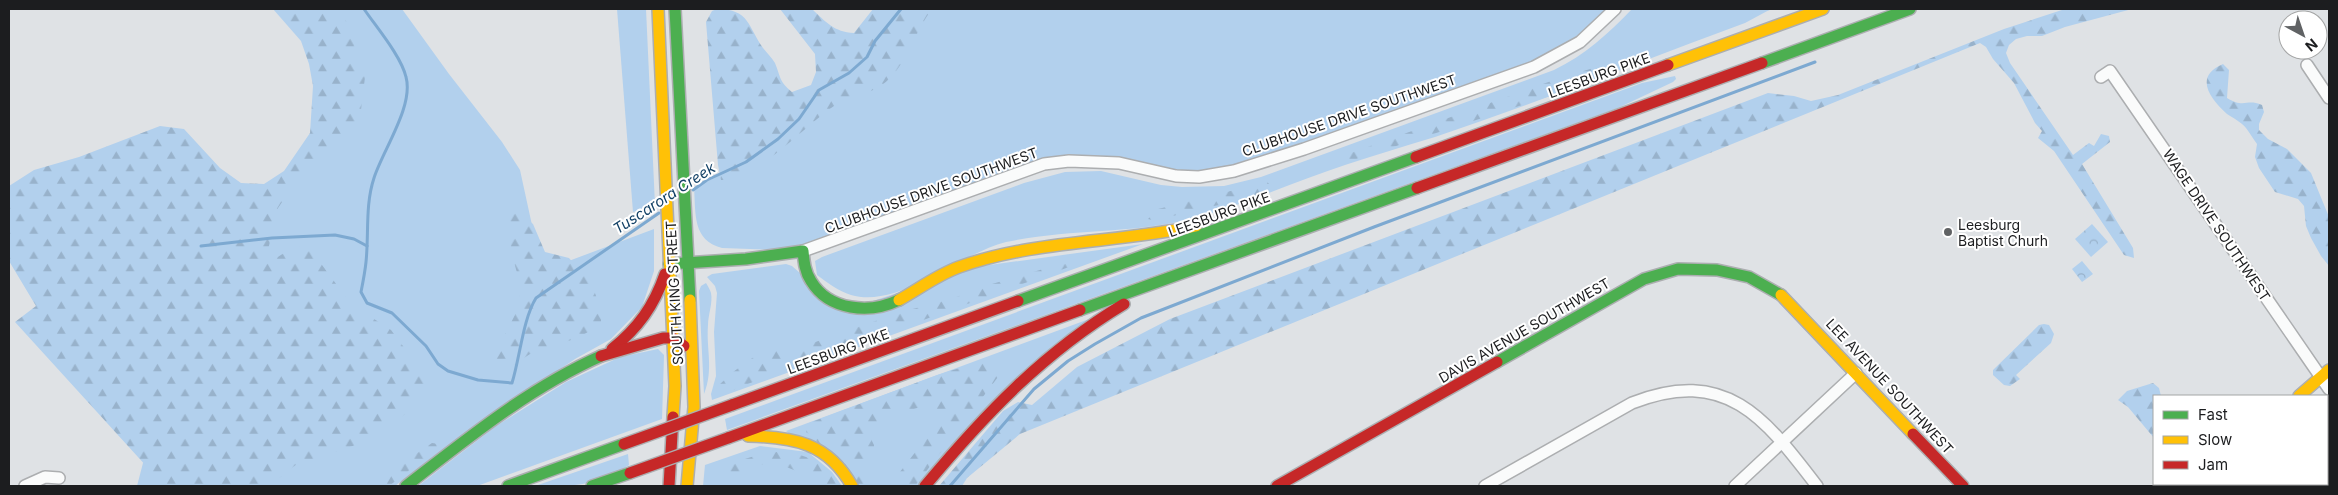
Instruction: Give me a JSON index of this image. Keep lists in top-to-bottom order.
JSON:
{
  "streets": {
    "main road": [
      "LEESBURG PIKE",
      "CLUBHOUSE DRIVE SOUTHWEST",
      "SOUTH KING STREET",
      "DAVIS AVENUE SOUTHWEST",
      "LEE AVENUE SOUTHWEST"
    ],
    "street": ["WAGE DRIVE SOUTHWEST"]
  },
  "crossings": [
    ["CLUBHOUSE DRIVE SOUTHWEST", "SOUTH KING STREET"],
    ["DAVIS AVENUE SOUTHWEST", "LEE AVENUE SOUTHWEST"]
  ],
  "water": ["Tuscarora Creek"],
  "places": ["Leesburg Baptist Churh"],
  "legend": ["Fast", "Slow", "Jam"],
  "north": "bottom right"
}
